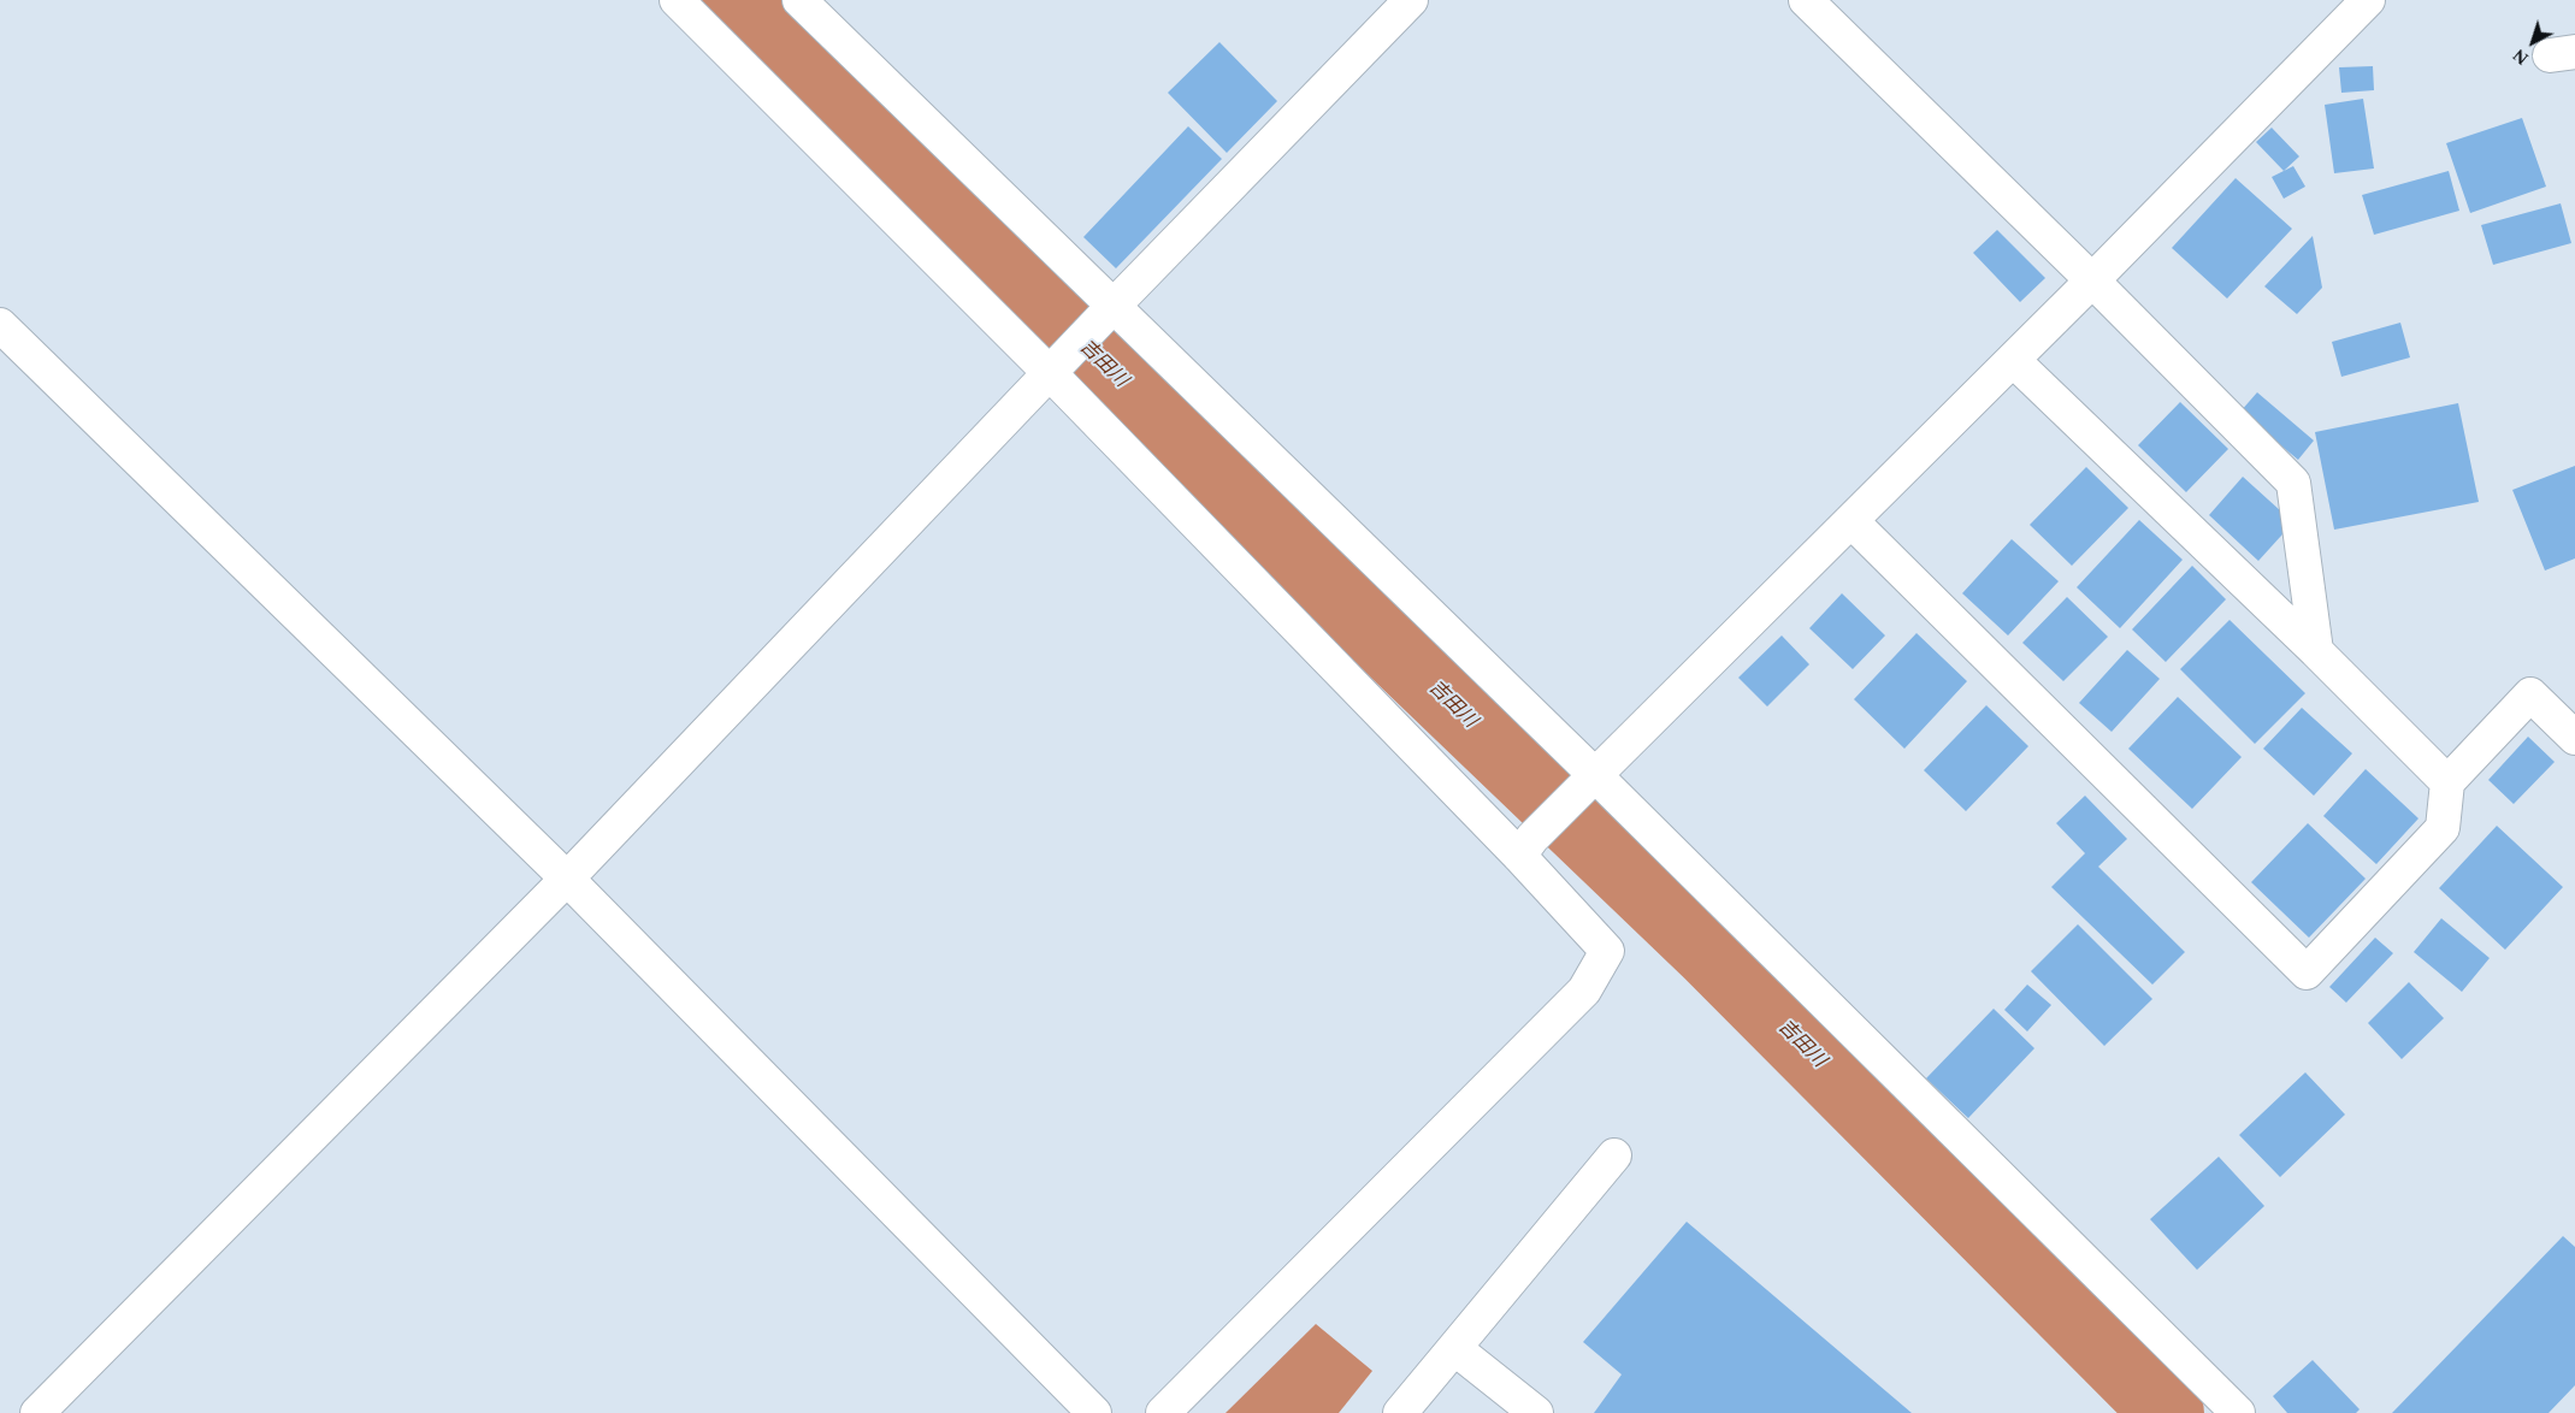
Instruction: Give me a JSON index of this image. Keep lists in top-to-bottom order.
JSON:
{
  "water": ["吉田川"],
  "north": "bottom left"
}
